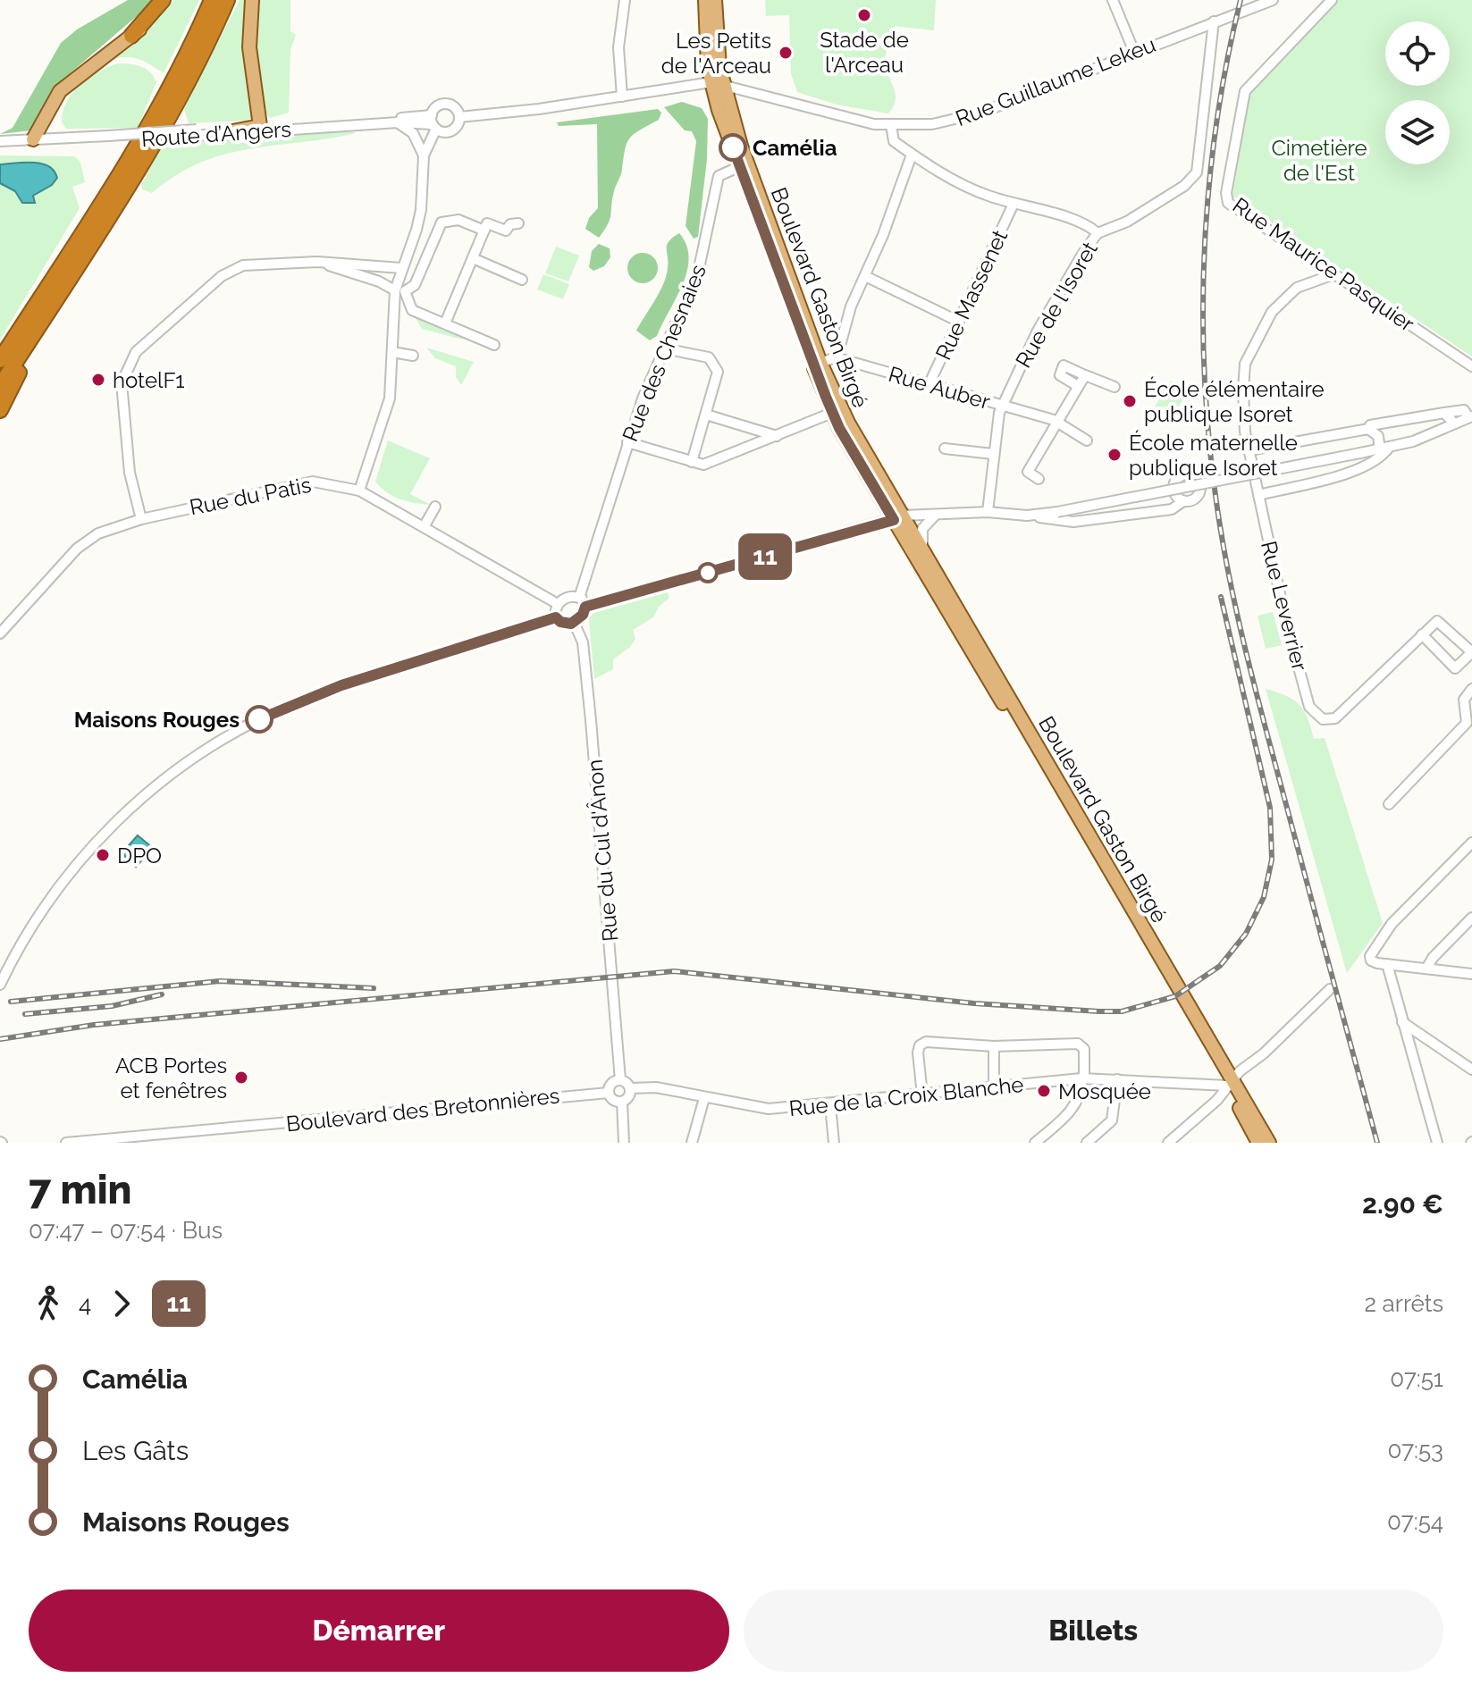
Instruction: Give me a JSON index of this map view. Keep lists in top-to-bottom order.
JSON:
{
  "streets": {
    "main road": ["Boulevard Gaston Birgé"],
    "street": [
      "Rue Guillaume Lekeu",
      "Route d’Angers",
      "Rue Maurice Pasquier",
      "Rue Massenet",
      "Rue de l'Isoret",
      "Rue des Chesnaies",
      "Rue Auber",
      "Rue du Patis",
      "Rue Leverrier",
      "Rue du Cul d'Ânon",
      "Rue de la Croix Blanche",
      "Boulevard des Bretonnières"
    ]
  },
  "crossings": [
    ["Rue Guillaume Lekeu", "Boulevard Gaston Birgé"],
    ["Rue Guillaume Lekeu", "Rue de l'Isoret"],
    ["Rue Maurice Pasquier", "Rue Leverrier"],
    ["Rue Massenet", "Rue Auber"],
    ["Boulevard Gaston Birgé", "Rue des Chesnaies"],
    ["Boulevard Gaston Birgé", "Rue de la Croix Blanche"],
    ["Rue de l'Isoret", "Rue Auber"],
    ["Rue des Chesnaies", "Rue du Patis"],
    ["Rue des Chesnaies", "Rue du Cul d'Ânon"],
    ["Rue du Patis", "Rue du Cul d'Ânon"],
    ["Rue du Cul d'Ânon", "Rue de la Croix Blanche"],
    ["Rue du Cul d'Ânon", "Boulevard des Bretonnières"],
    ["Rue de la Croix Blanche", "Boulevard des Bretonnières"]
  ],
  "parks": ["Cimetière de l'Est"],
  "places": [
    "Stade de l'Arceau",
    "Les Petits de l'Arceau",
    "Camélia",
    "hotelF1",
    "École élémentaire publique Isoret",
    "École maternelle publique Isoret",
    "Maisons Rouges",
    "DPO",
    "ACB Portes et fenêtres",
    "Mosquée"
  ],
  "lines": ["bus line 11"],
  "page": {
    "on_map": "11",
    "heading": ["7 min", "07:47 – 07:54 · Bus", "2.90 €"],
    "legs": ["4", "11", "2 arrêts"],
    "list": [
      {
        "name": "Camélia",
        "value": "07:51"
      },
      {
        "name": "Les Gâts",
        "value": "07:53"
      },
      {
        "name": "Maisons Rouges",
        "value": "07:54"
      }
    ],
    "buttons": ["Démarrer", "Billets"]
  }
}
